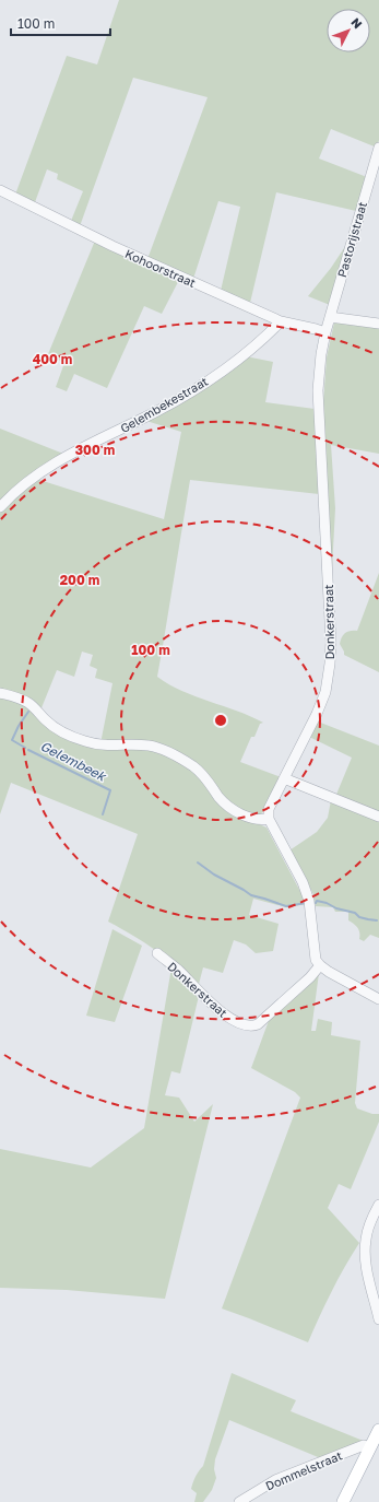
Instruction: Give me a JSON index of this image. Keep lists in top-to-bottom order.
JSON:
{
  "streets": {
    "street": [
      "Pastorijstraat",
      "Kohoorstraat",
      "Gelembekestraat",
      "Donkerstraat",
      "Dommelstraat"
    ]
  },
  "crossings": [
    ["Pastorijstraat", "Kohoorstraat"],
    ["Pastorijstraat", "Donkerstraat"],
    ["Kohoorstraat", "Gelembekestraat"],
    ["Kohoorstraat", "Donkerstraat"]
  ],
  "water": ["Gelembeek"],
  "scale_bar": "100 m",
  "north": "top right",
  "rings": [
    "400 m",
    "300 m",
    "200 m",
    "100 m"
  ]
}
